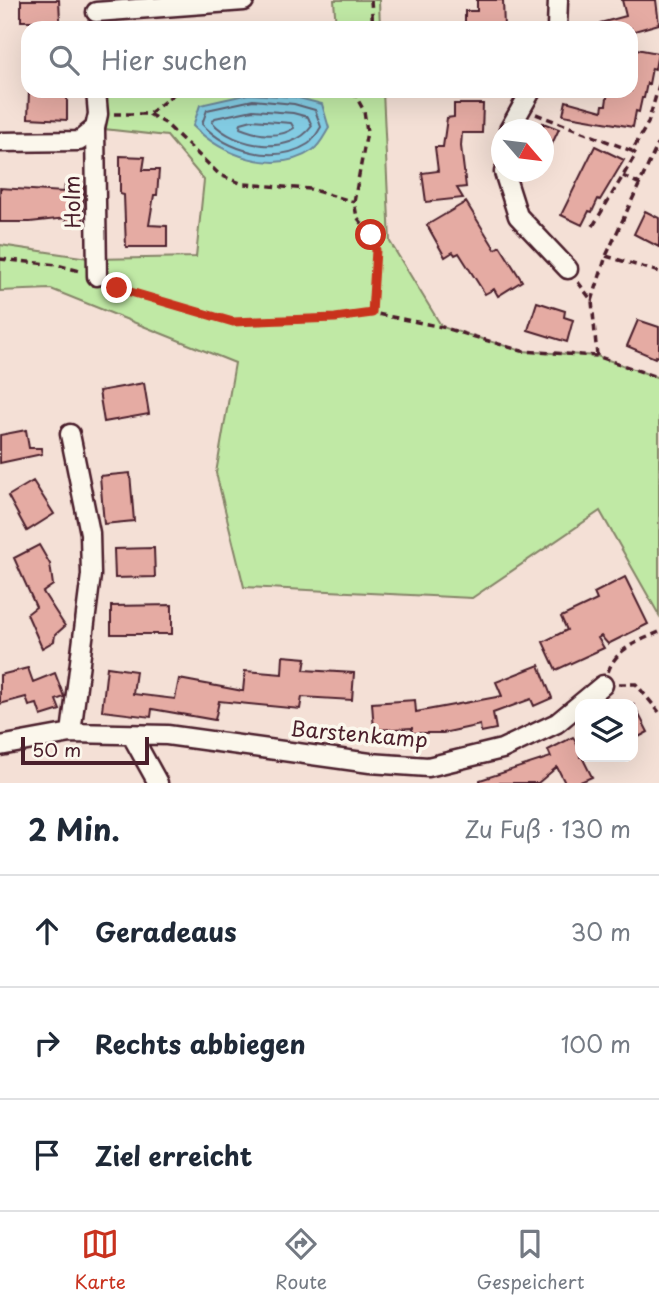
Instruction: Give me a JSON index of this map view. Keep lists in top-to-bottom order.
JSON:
{
  "streets": {
    "street": ["Holm", "Barstenkamp"]
  },
  "scale_bar": "50 m",
  "north": "bottom right",
  "page": {
    "search": "Hier suchen",
    "scale": "50 m",
    "heading": ["2 Min.", "Zu Fuß · 130 m"],
    "list": [
      ["Geradeaus", "30 m"],
      ["Rechts abbiegen", "100 m"],
      "Ziel erreicht"
    ],
    "nav": ["Karte", "Route", "Gespeichert"]
  }
}
